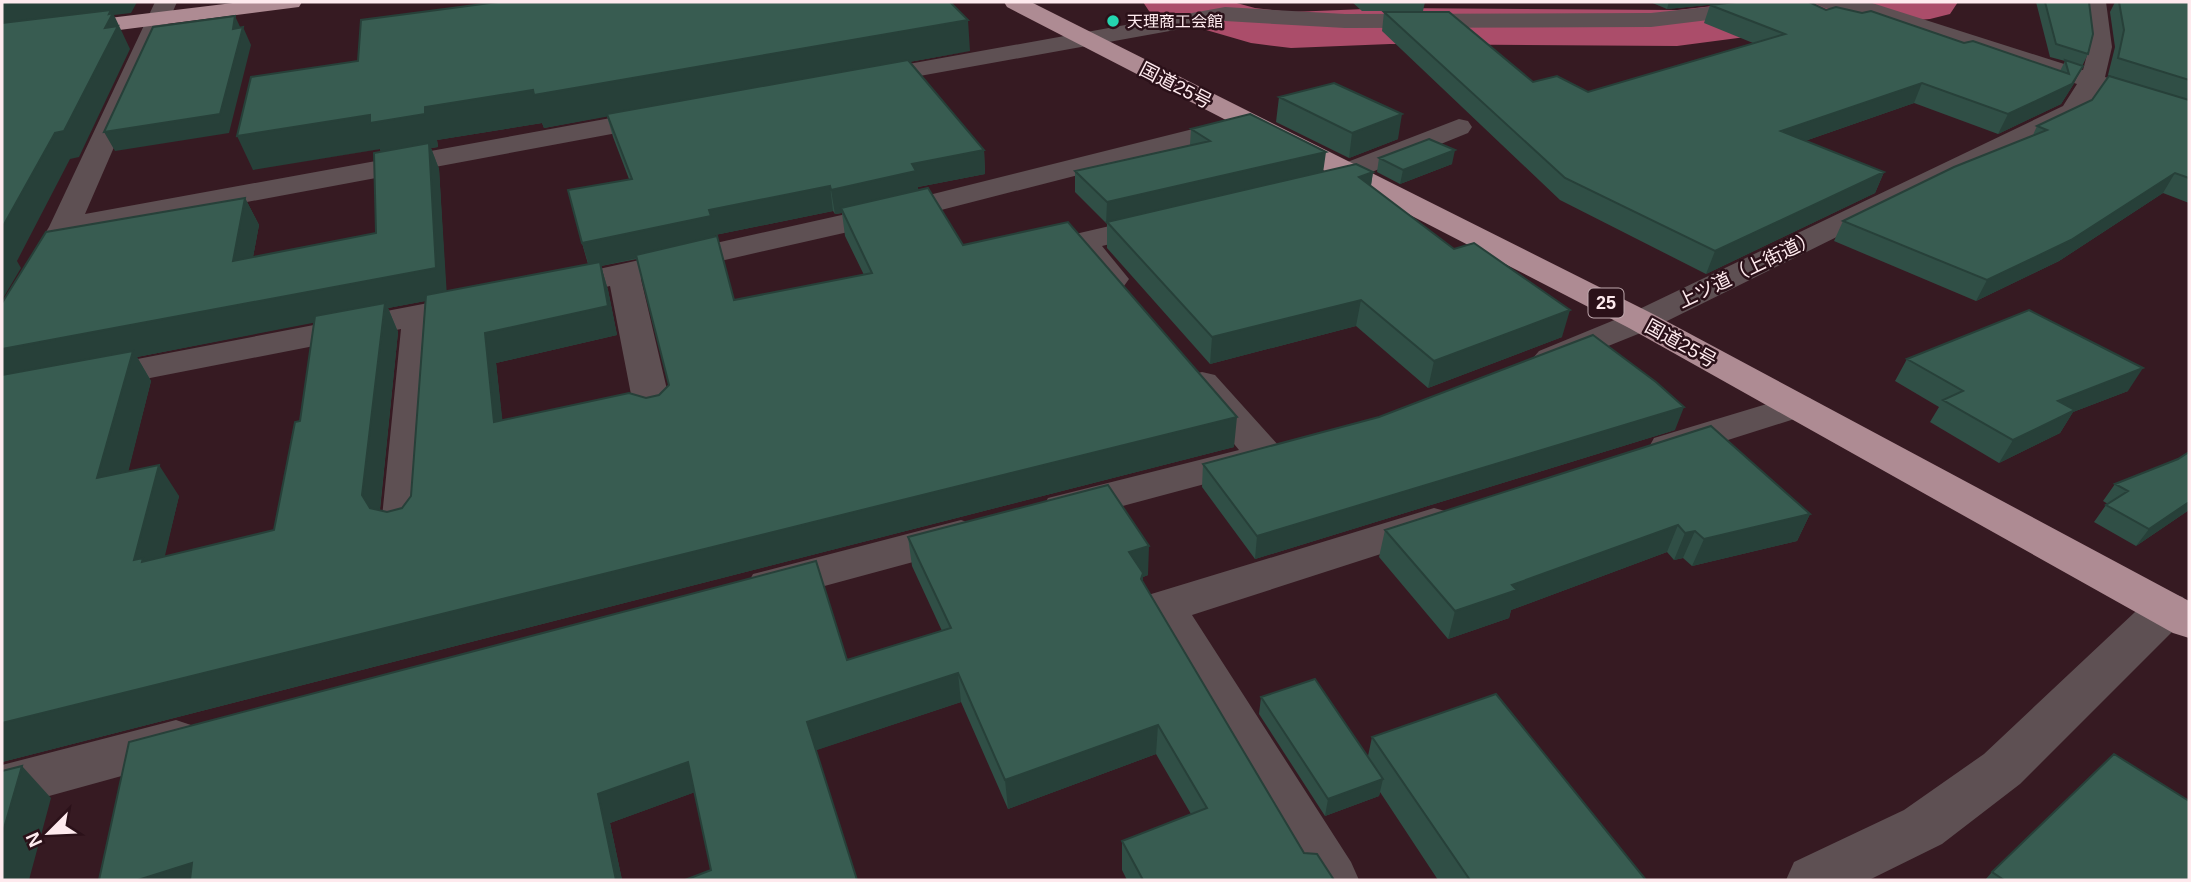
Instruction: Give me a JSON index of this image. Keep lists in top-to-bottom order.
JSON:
{
  "streets": {
    "highway": ["国道25号", "25"],
    "street": ["上ツ道（上街道）"]
  },
  "crossings": [
    ["国道25号", "上ツ道（上街道）"]
  ],
  "places": ["天理商工会館"],
  "north": "bottom left"
}
